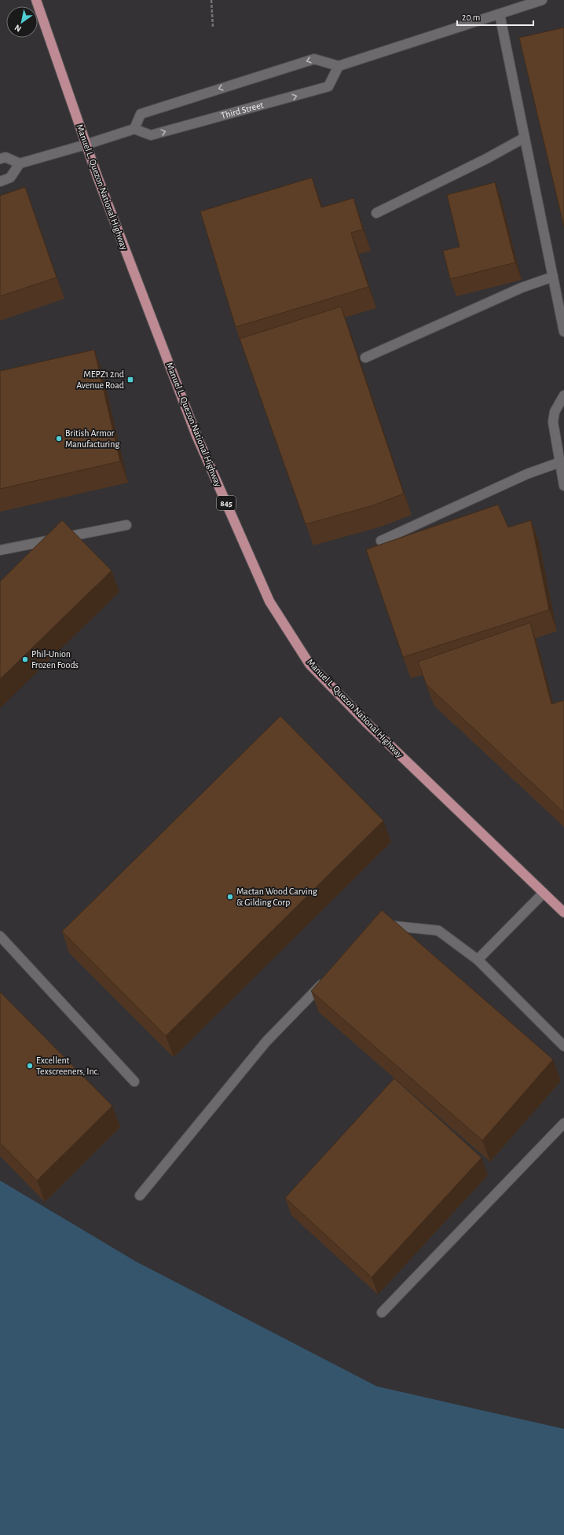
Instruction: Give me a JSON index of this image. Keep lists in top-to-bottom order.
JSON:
{
  "streets": {
    "main road": ["Manuel L. Quezon National Highway", "845"],
    "street": ["Third Street"]
  },
  "places": {
    "transit": ["MEPZ1 2nd Avenue Road"],
    "other": [
      "British Armor Manufacturing",
      "Phil-Union Frozen Foods",
      "Mactan Wood Carving & Gilding Corp",
      "Excellent Texscreeners, Inc."
    ]
  },
  "scale_bar": "20 m",
  "north": "bottom left"
}
